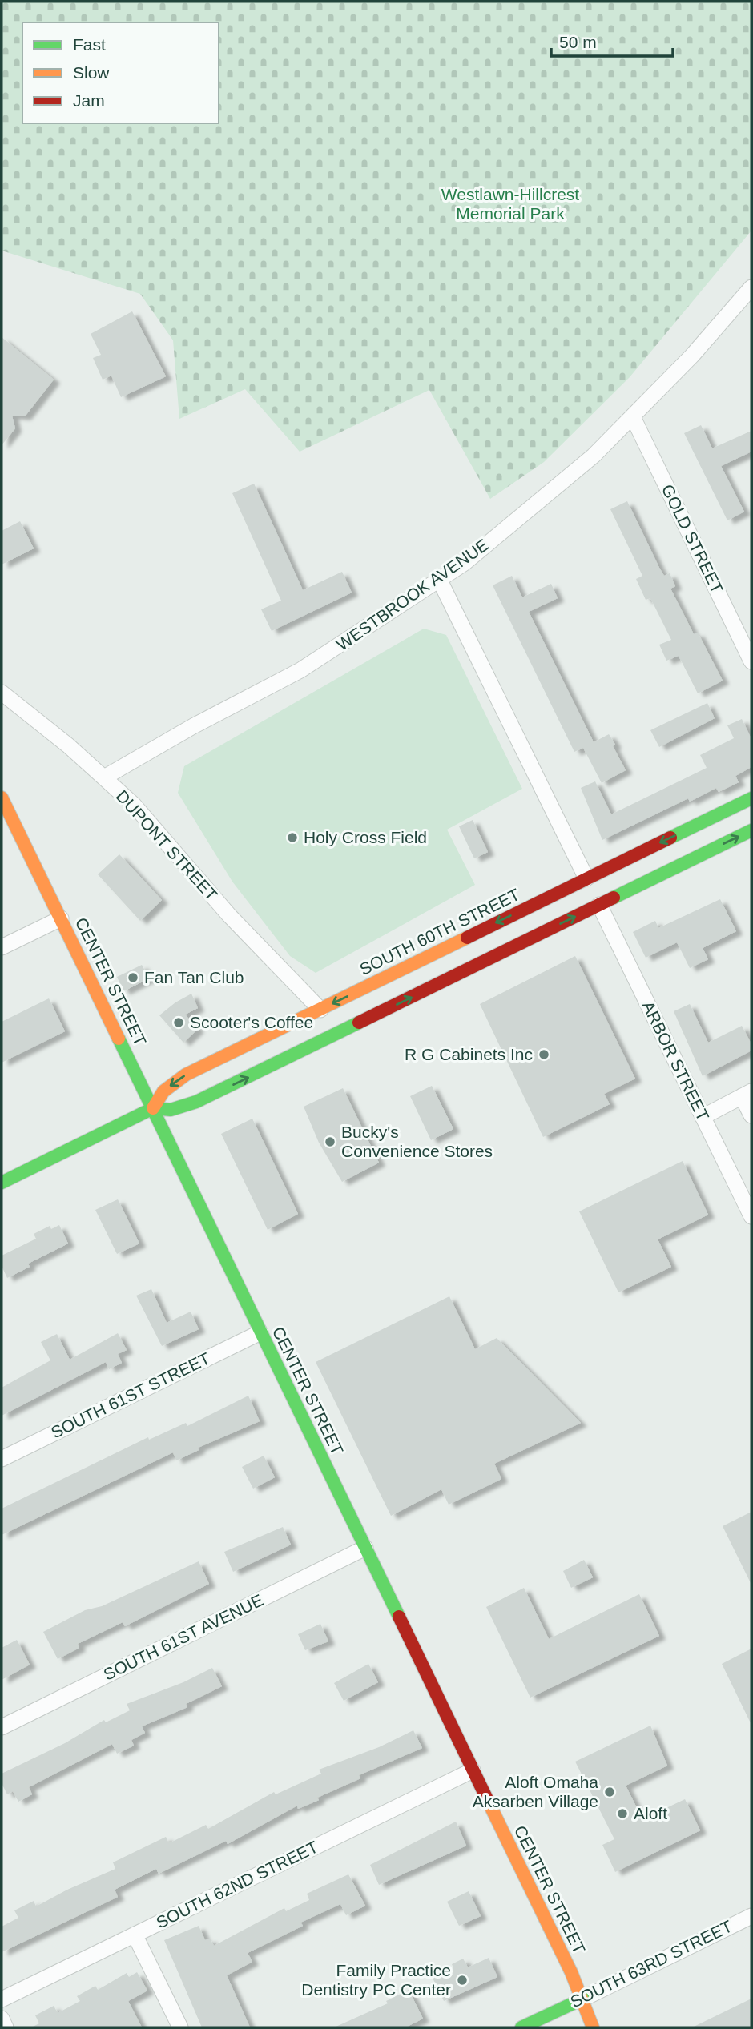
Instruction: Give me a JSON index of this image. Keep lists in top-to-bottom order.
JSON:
{
  "streets": {
    "main road": ["SOUTH 60TH STREET", "CENTER STREET", "SOUTH 63RD STREET"],
    "street": [
      "GOLD STREET",
      "WESTBROOK AVENUE",
      "DUPONT STREET",
      "ARBOR STREET",
      "SOUTH 61ST STREET",
      "SOUTH 61ST AVENUE",
      "SOUTH 62ND STREET"
    ]
  },
  "crossings": [
    ["GOLD STREET", "WESTBROOK AVENUE"],
    ["WESTBROOK AVENUE", "DUPONT STREET"],
    ["DUPONT STREET", "SOUTH 60TH STREET"],
    ["SOUTH 60TH STREET", "CENTER STREET"],
    ["SOUTH 60TH STREET", "ARBOR STREET"],
    ["CENTER STREET", "SOUTH 61ST STREET"],
    ["CENTER STREET", "SOUTH 61ST AVENUE"],
    ["CENTER STREET", "SOUTH 62ND STREET"],
    ["CENTER STREET", "SOUTH 63RD STREET"]
  ],
  "parks": ["Westlawn-Hillcrest Memorial Park"],
  "places": [
    "Holy Cross Field",
    "Fan Tan Club",
    "Scooter's Coffee",
    "R G Cabinets Inc",
    "Bucky's Convenience Stores",
    "Aloft Omaha Aksarben Village",
    "Aloft",
    "Family Practice Dentistry PC Center"
  ],
  "legend": ["Fast", "Slow", "Jam"],
  "scale_bar": "50 m"
}
